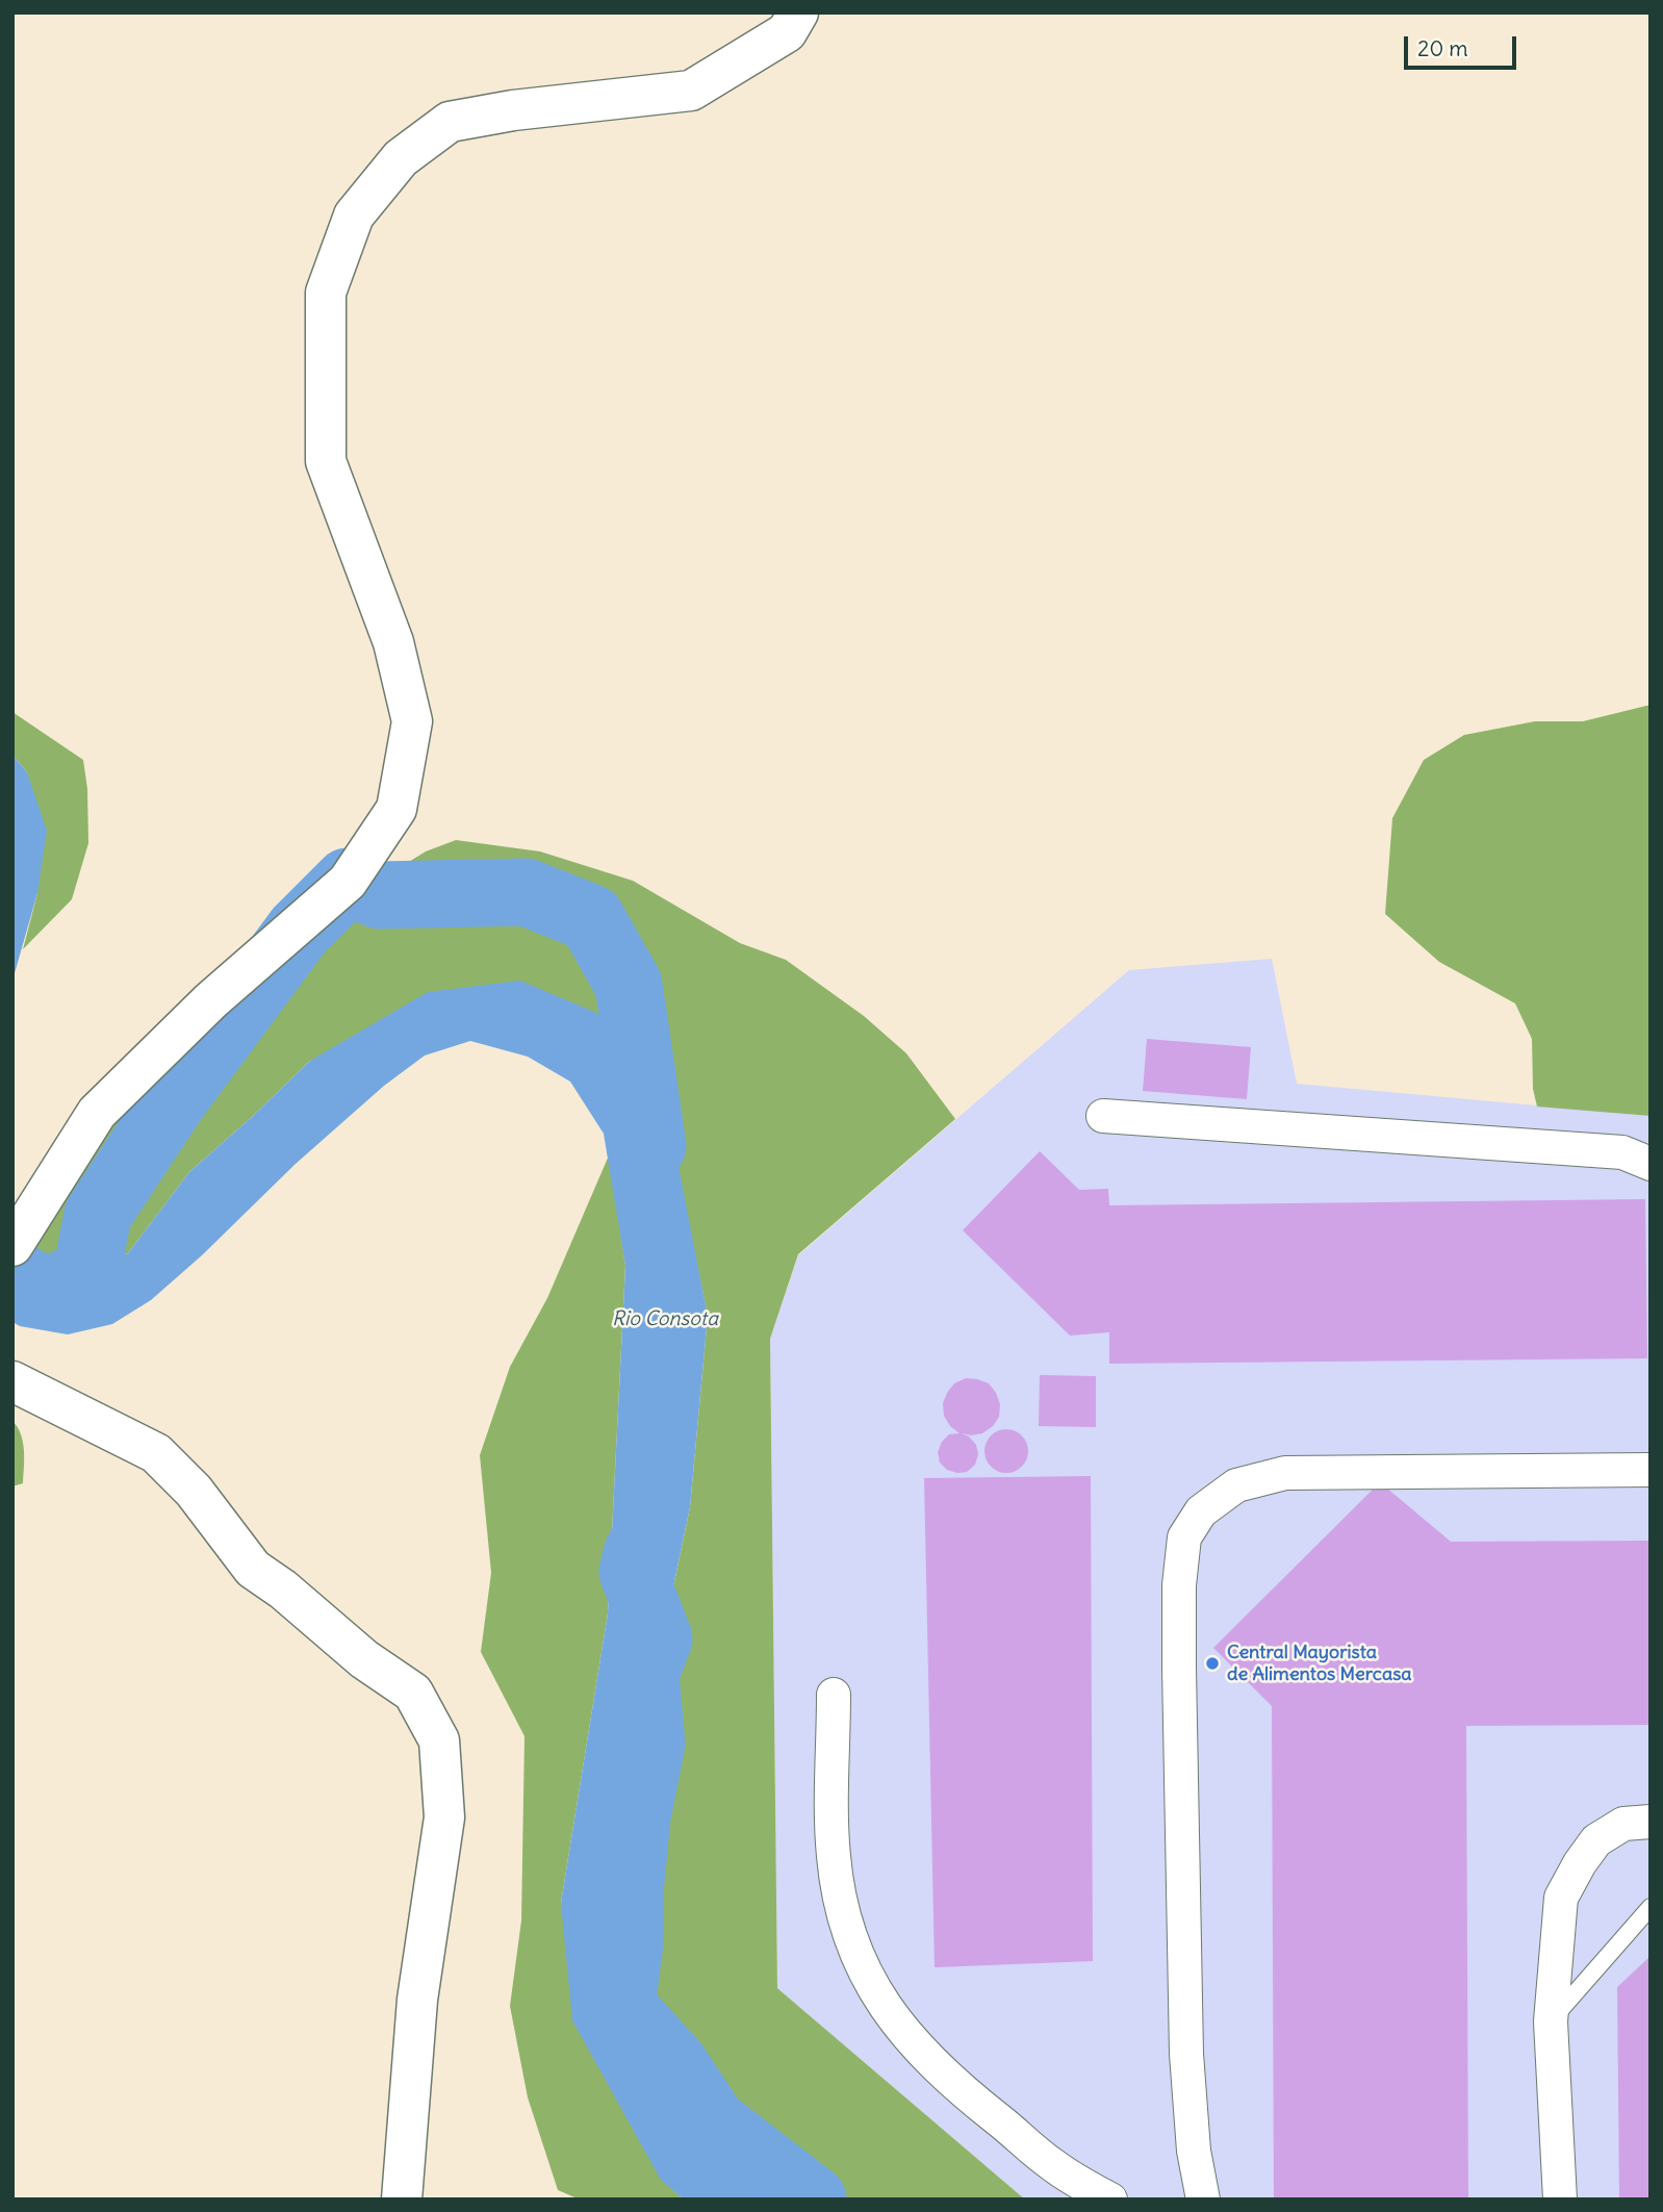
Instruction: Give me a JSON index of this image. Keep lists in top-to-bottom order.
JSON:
{
  "water": ["Rio Consota"],
  "places": ["Central Mayorista de Alimentos Mercasa"],
  "scale_bar": "20 m"
}
